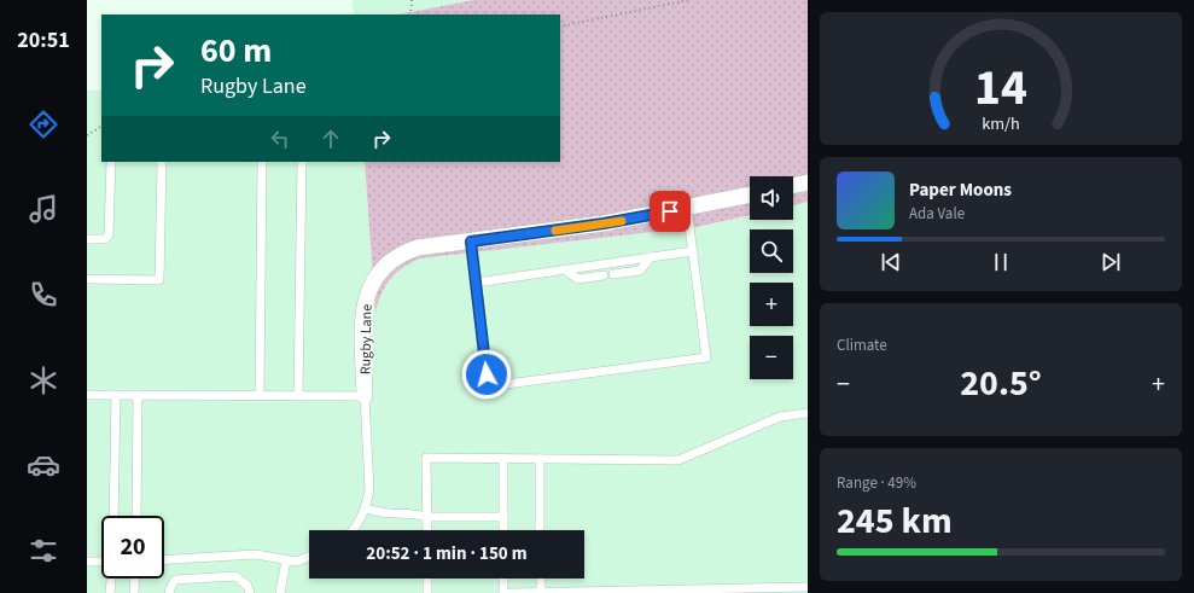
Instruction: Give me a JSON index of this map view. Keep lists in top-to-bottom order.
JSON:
{
  "streets": {
    "street": ["Rugby Lane"]
  },
  "page": {
    "tabs": "20:51",
    "turn": ["60 m", "Rugby Lane"],
    "song": ["Paper Moons", "Ada Vale"],
    "map_buttons": ["+", "−"],
    "tile": [
      "Climate",
      ["Range · 49%", "245 km"]
    ],
    "heat": ["−", "20.5°", "+"],
    "limit": "20",
    "trip": "20:52 · 1 min · 150 m",
    "gauge": ["14", "km/h"]
  }
}
